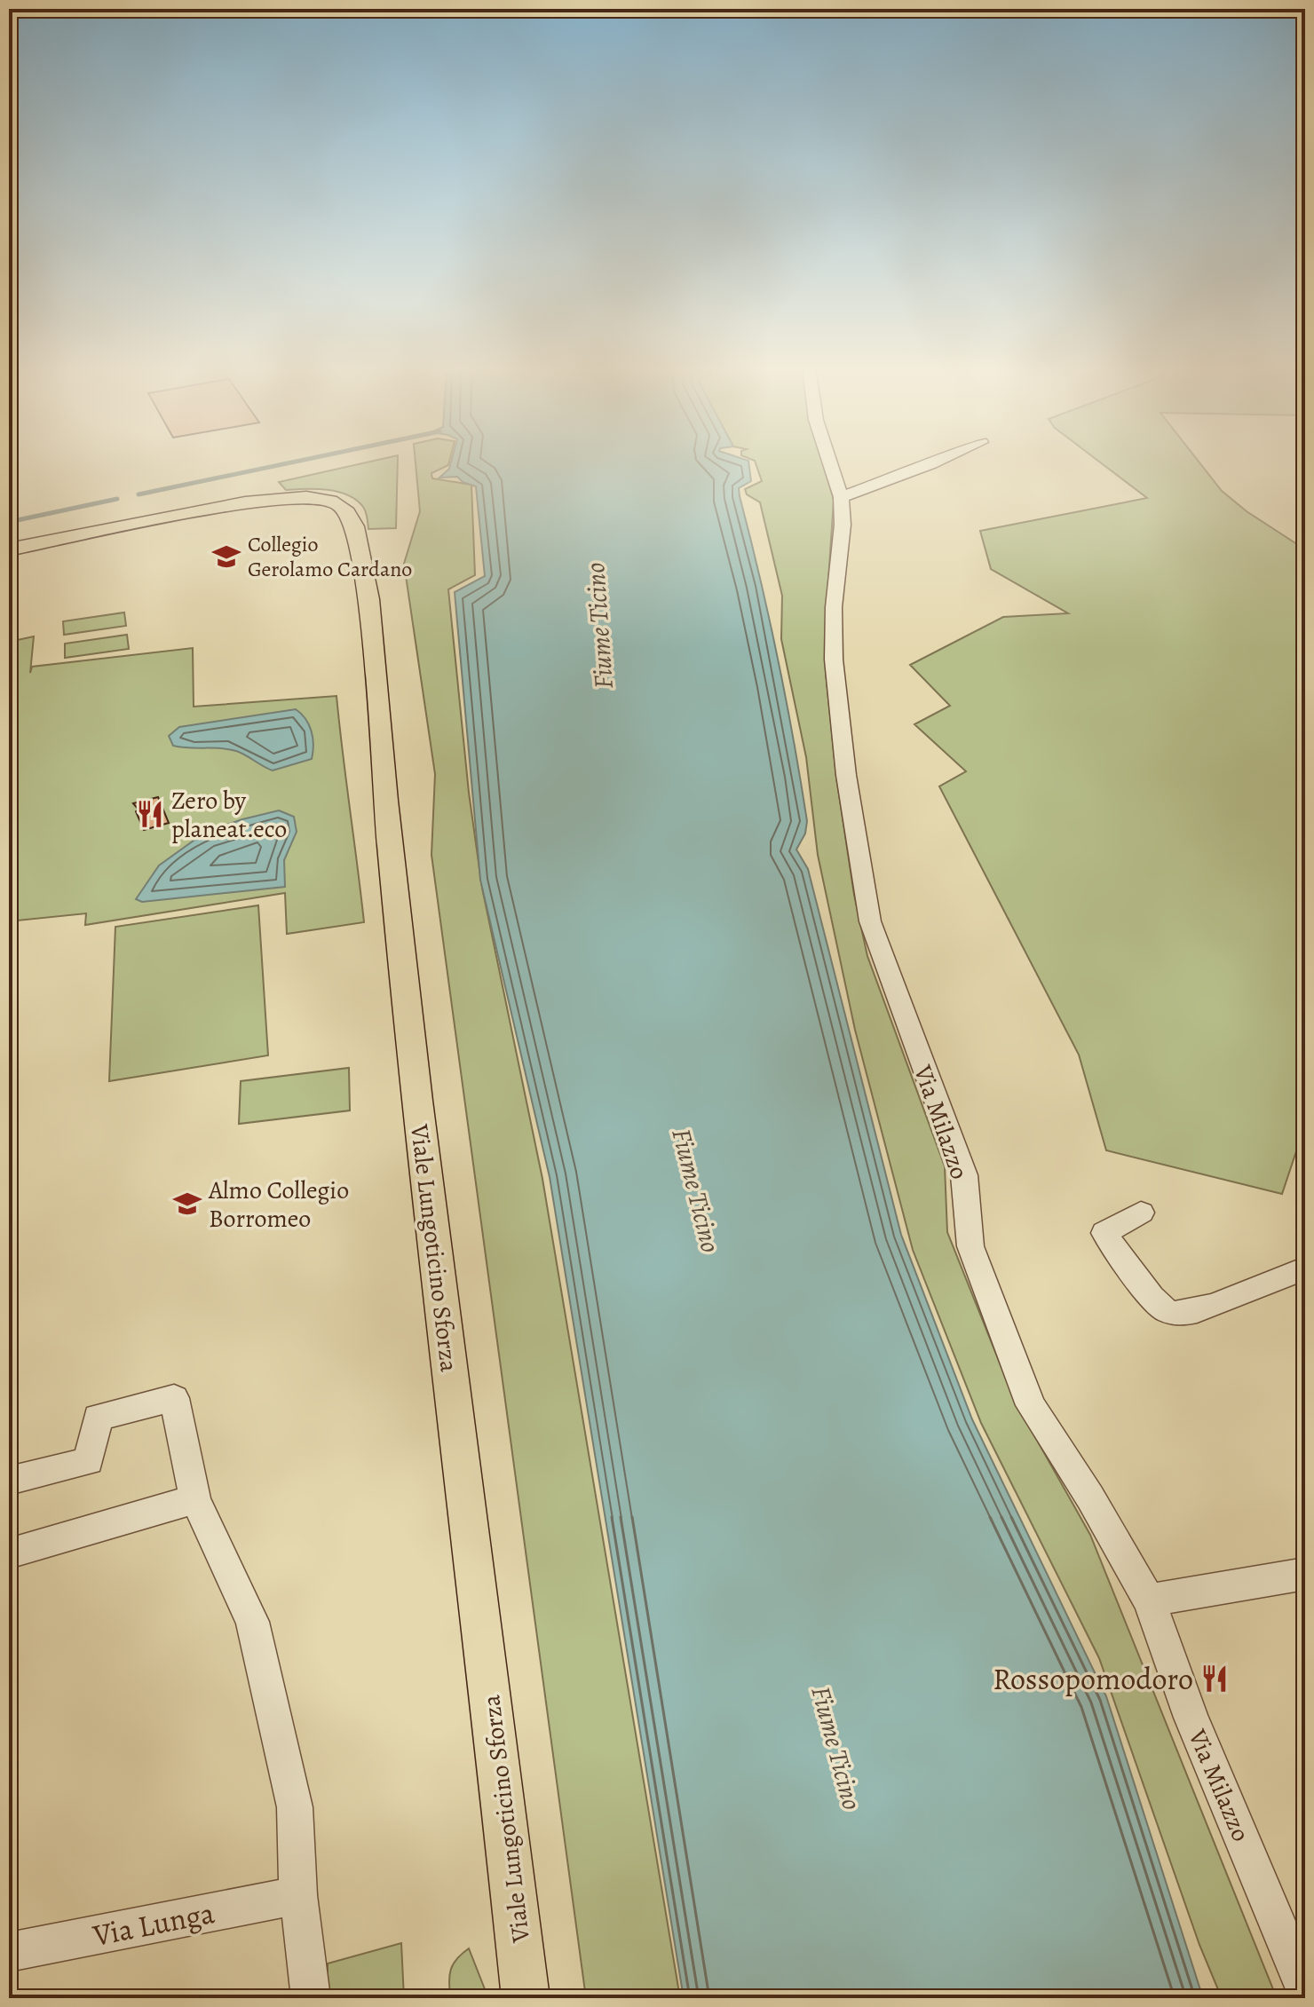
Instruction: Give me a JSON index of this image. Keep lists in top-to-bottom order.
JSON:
{
  "streets": {
    "main road": ["Viale Lungoticino Sforza"],
    "street": ["Via Milazzo", "Via Lunga"]
  },
  "water": ["Fiume Ticino"],
  "places": {
    "school or university": ["Collegio Gerolamo Cardano", "Almo Collegio Borromeo"],
    "restaurant": ["Zero by planeat.eco", "Rossopomodoro"]
  }
}
